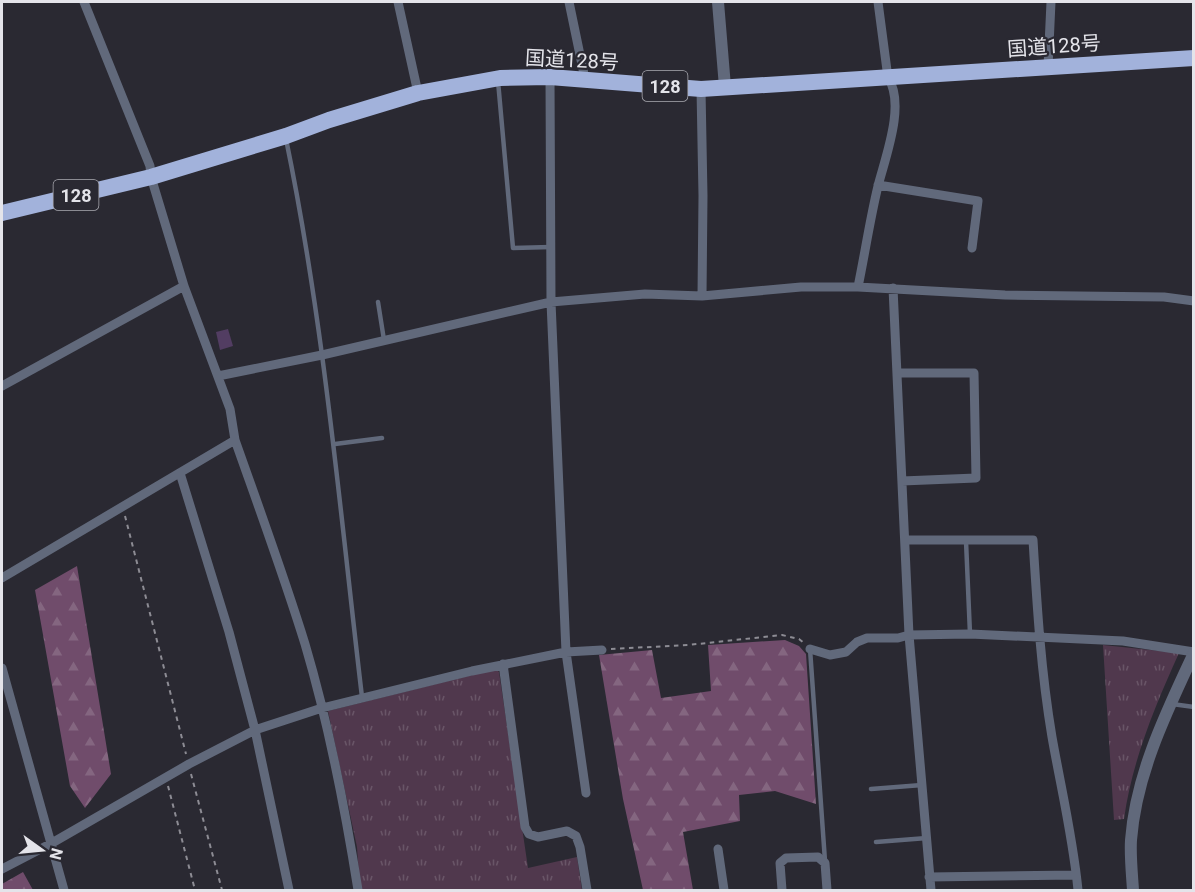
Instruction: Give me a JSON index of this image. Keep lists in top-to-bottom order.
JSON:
{
  "streets": {
    "highway": ["国道128号", "128"]
  },
  "north": "right"
}
